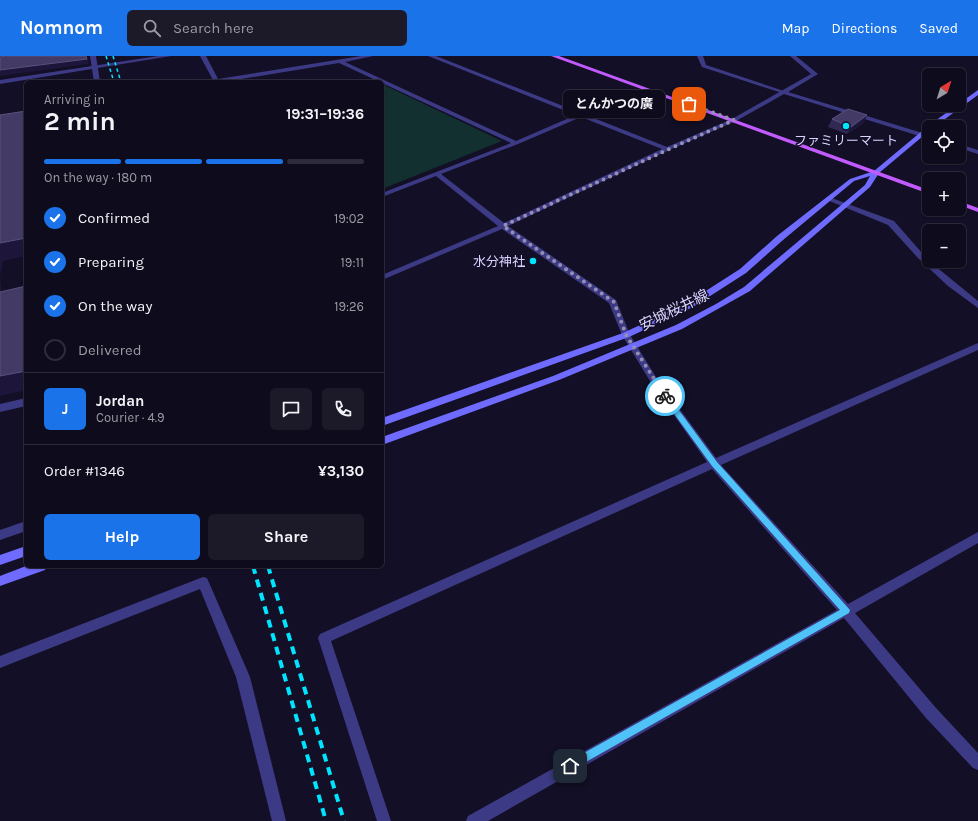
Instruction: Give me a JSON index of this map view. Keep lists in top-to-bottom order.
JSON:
{
  "streets": {
    "main road": ["安城桜井線"]
  },
  "places": ["とんかつの廣", "ファミリーマート", "水分神社"],
  "north": "top right",
  "page": {
    "header": "Nomnom",
    "search": "Search here",
    "nav": ["Map", "Directions", "Saved"],
    "map_buttons": ["+", "−"],
    "heading": ["2 min", "Arriving in", "19:31–19:36"],
    "panel": [
      "Jordan",
      "Courier · 4.9",
      "Order #1346",
      "¥3,130"
    ],
    "bubble": "とんかつの廣",
    "bar": "On the way · 180 m",
    "list": [
      ["Confirmed", "19:02"],
      ["Preparing", "19:11"],
      ["On the way", "19:26"],
      "Delivered"
    ],
    "round": "J",
    "buttons": ["Help", "Share"]
  }
}
